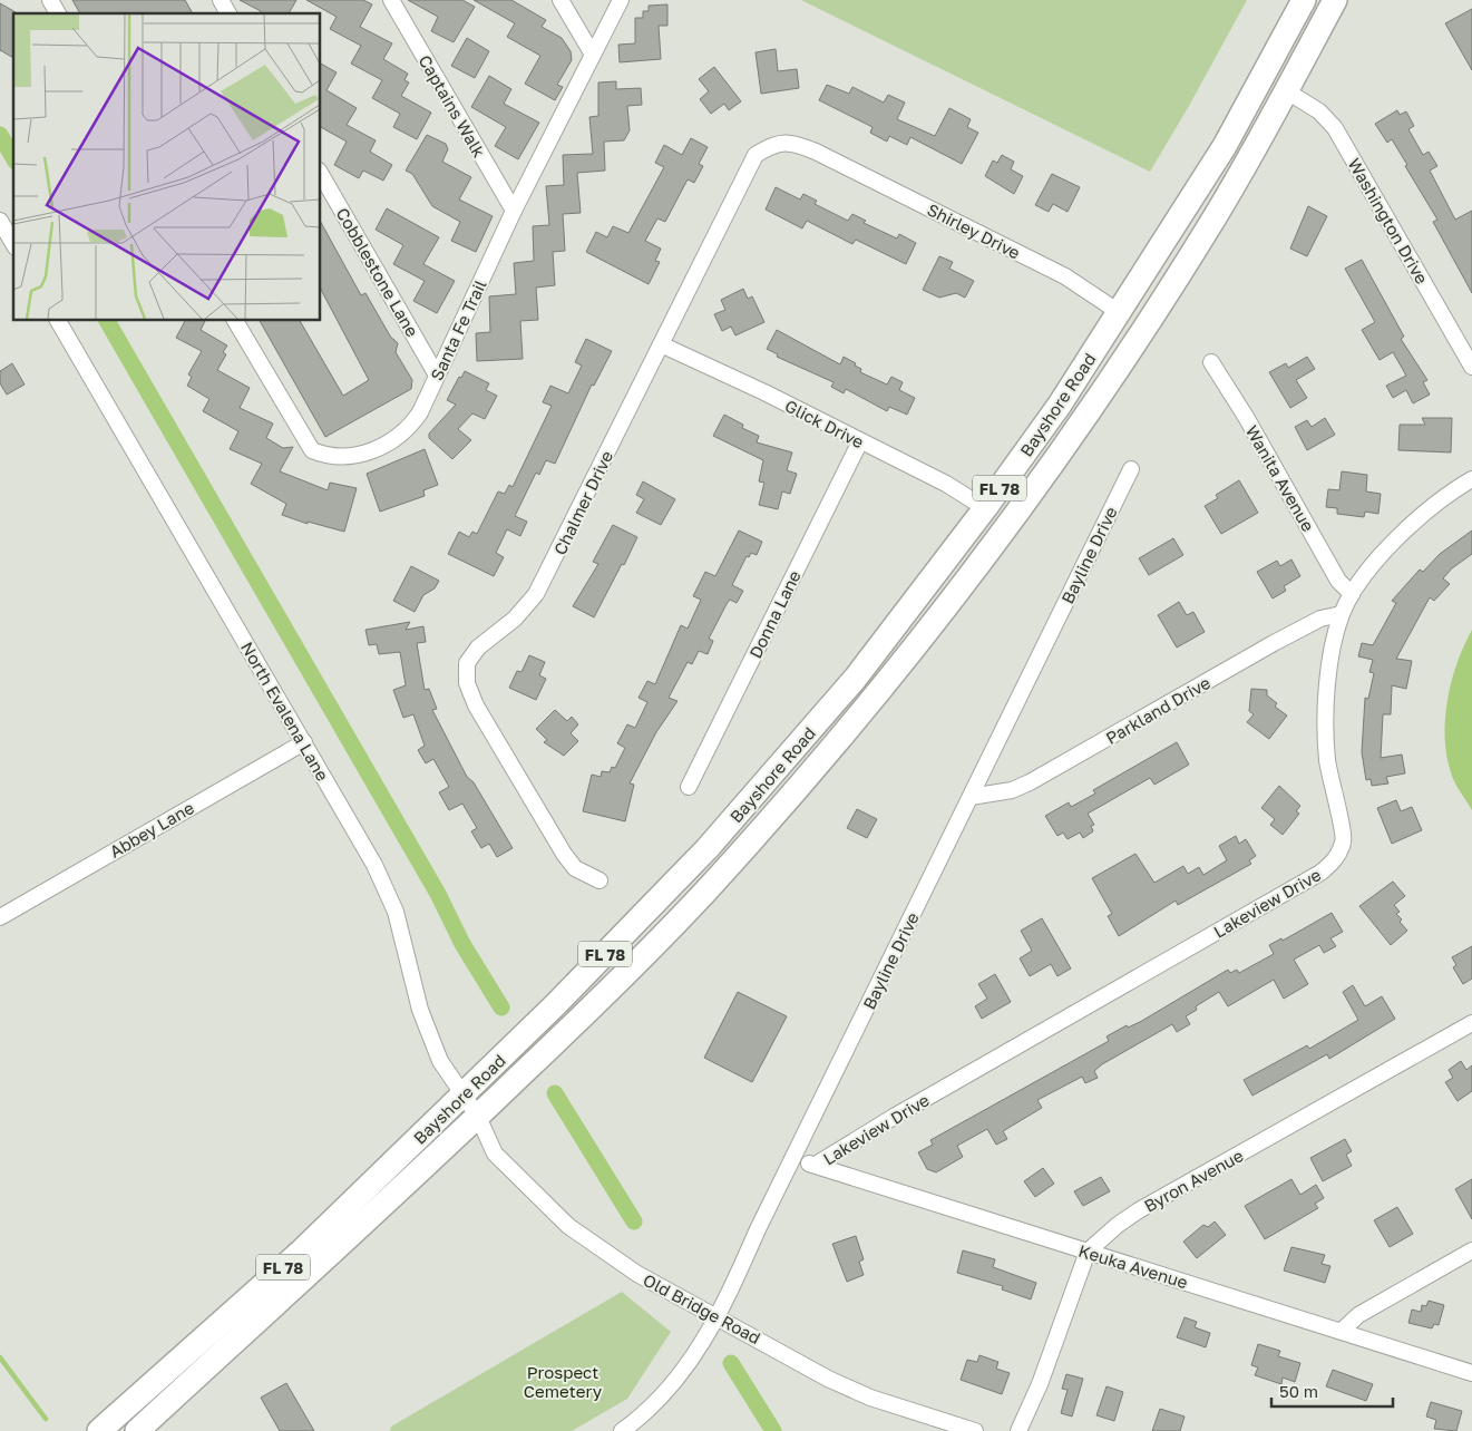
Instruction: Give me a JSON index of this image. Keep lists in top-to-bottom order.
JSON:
{
  "streets": {
    "main road": ["Bayshore Road", "FL 78"],
    "street": [
      "Captains Walk",
      "Washington Drive",
      "Shirley Drive",
      "Cobblestone Lane",
      "Santa Fe Trail",
      "Glick Drive",
      "Wanita Avenue",
      "Chalmer Drive",
      "Bayline Drive",
      "Donna Lane",
      "Parkland Drive",
      "North Evalena Lane",
      "Abbey Lane",
      "Lakeview Drive",
      "Byron Avenue",
      "Keuka Avenue",
      "Old Bridge Road"
    ]
  },
  "crossings": [
    ["Captains Walk", "Santa Fe Trail"],
    ["Washington Drive", "Bayshore Road"],
    ["Shirley Drive", "Bayshore Road"],
    ["Shirley Drive", "Chalmer Drive"],
    ["Cobblestone Lane", "Santa Fe Trail"],
    ["Bayshore Road", "Glick Drive"],
    ["Bayshore Road", "North Evalena Lane"],
    ["Bayshore Road", "Old Bridge Road"],
    ["Glick Drive", "Chalmer Drive"],
    ["Glick Drive", "Donna Lane"],
    ["Wanita Avenue", "Lakeview Drive"],
    ["Bayline Drive", "Parkland Drive"],
    ["Bayline Drive", "Keuka Avenue"],
    ["Bayline Drive", "Old Bridge Road"],
    ["Parkland Drive", "Lakeview Drive"],
    ["North Evalena Lane", "Abbey Lane"],
    ["North Evalena Lane", "Old Bridge Road"],
    ["Lakeview Drive", "Keuka Avenue"],
    ["Byron Avenue", "Keuka Avenue"]
  ],
  "parks": ["Prospect Cemetery"],
  "scale_bar": "50 m"
}
